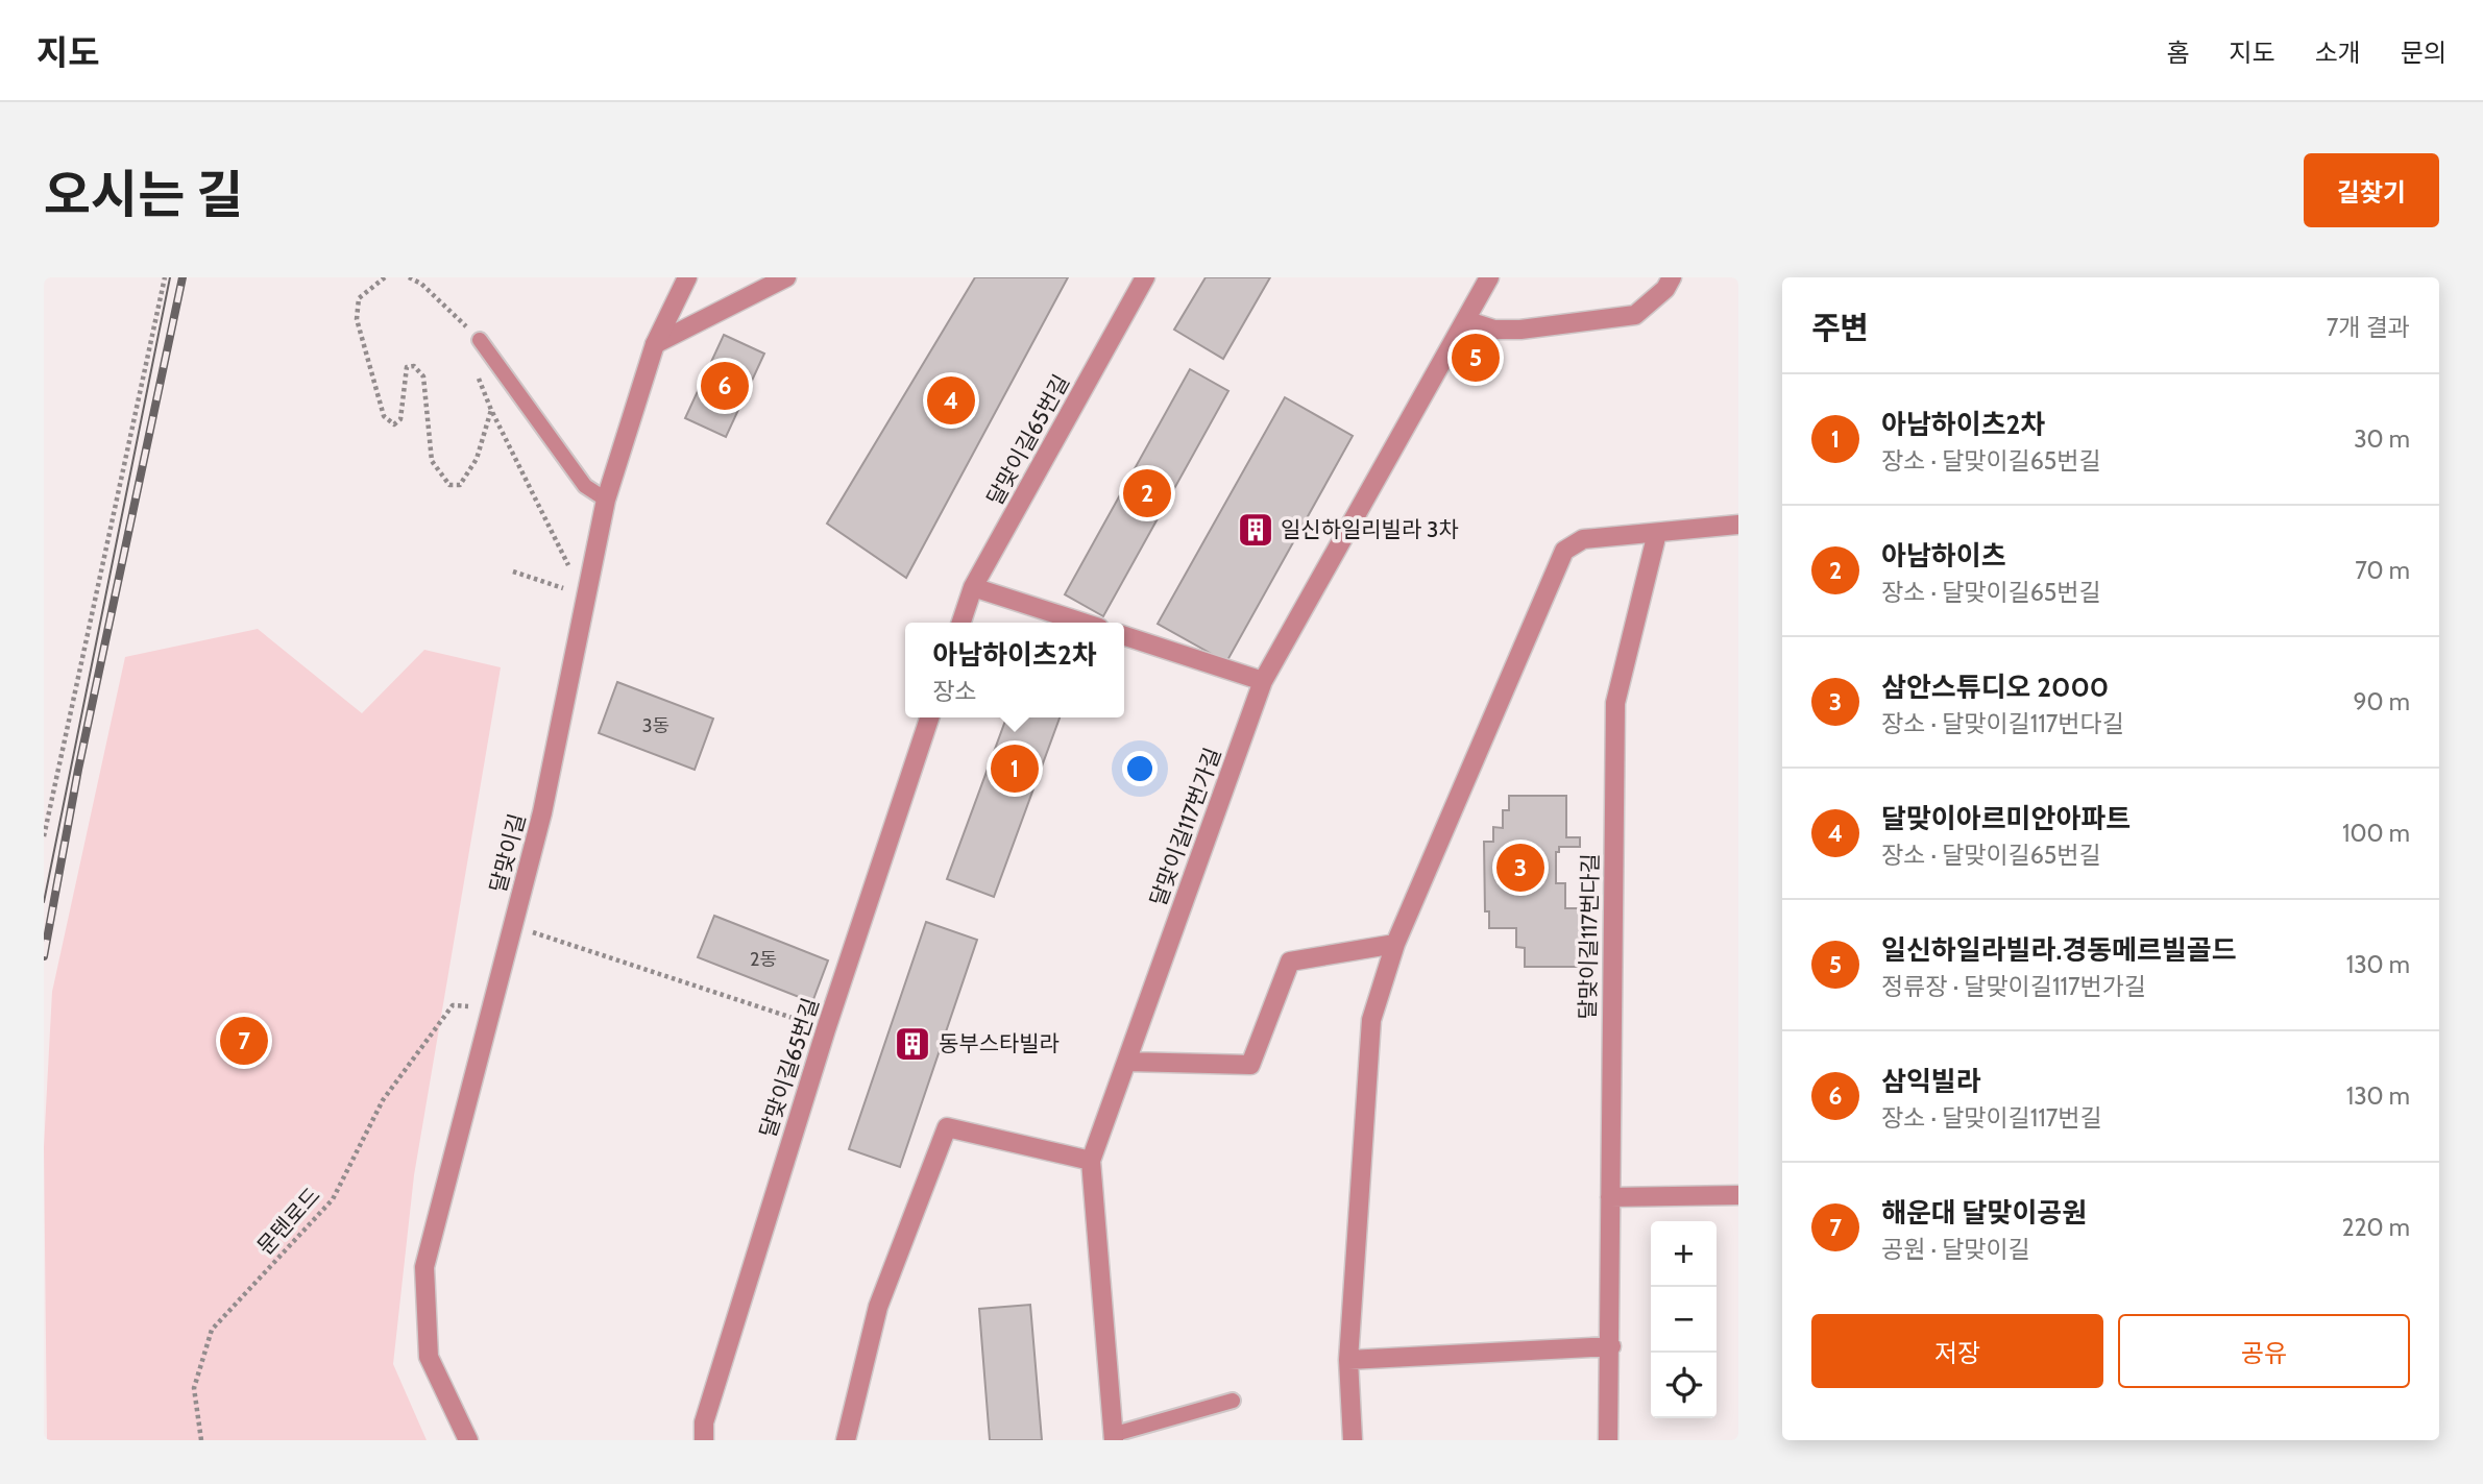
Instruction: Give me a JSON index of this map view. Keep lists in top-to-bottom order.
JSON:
{
  "streets": {
    "street": [
      "달맞이길65번길",
      "달맞이길117번가길",
      "달맞이길",
      "달맞이길117번다길"
    ],
    "path": ["문텐로드"]
  },
  "places": {
    "building": ["일신하일리빌라 3차", "동부스타빌라"]
  },
  "house_numbers": ["3동", "2동"],
  "page": {
    "header": "지도",
    "nav": [
      "홈",
      "지도",
      "소개",
      "문의"
    ],
    "title": "오시는 길",
    "buttons": [
      "길찾기",
      ["저장", "공유"]
    ],
    "heading": ["주변", "7개 결과"],
    "pins": [
      "5",
      "6",
      "4",
      "2",
      "1",
      "3",
      "7"
    ],
    "list": [
      {
        "mark": "1",
        "name": "아남하이츠2차",
        "note": "장소 · 달맞이길65번길",
        "value": "30 m"
      },
      {
        "mark": "2",
        "name": "아남하이츠",
        "note": "장소 · 달맞이길65번길",
        "value": "70 m"
      },
      {
        "mark": "3",
        "name": "삼안스튜디오 2000",
        "note": "장소 · 달맞이길117번다길",
        "value": "90 m"
      },
      {
        "mark": "4",
        "name": "달맞이아르미안아파트",
        "note": "장소 · 달맞이길65번길",
        "value": "100 m"
      },
      {
        "mark": "5",
        "name": "일신하일라빌라.경동메르빌골드",
        "note": "정류장 · 달맞이길117번가길",
        "value": "130 m"
      },
      {
        "mark": "6",
        "name": "삼익빌라",
        "note": "장소 · 달맞이길117번길",
        "value": "130 m"
      },
      {
        "mark": "7",
        "name": "해운대 달맞이공원",
        "note": "공원 · 달맞이길",
        "value": "220 m"
      }
    ],
    "popup": ["아남하이츠2차", "장소"],
    "map_buttons": ["+", "−"]
  }
}
